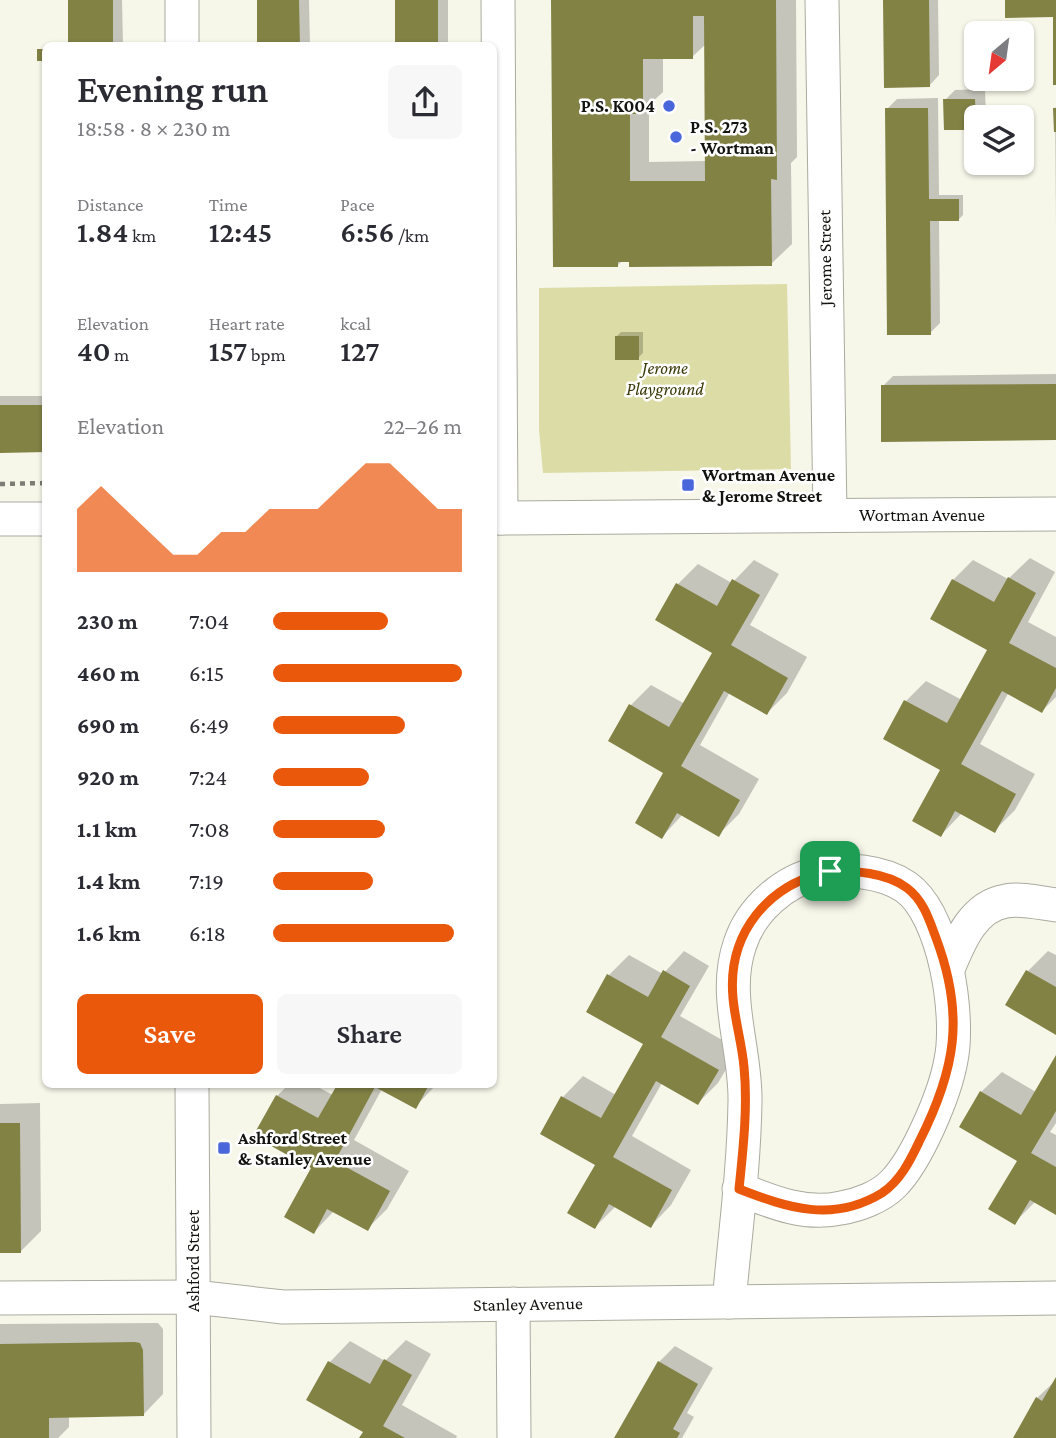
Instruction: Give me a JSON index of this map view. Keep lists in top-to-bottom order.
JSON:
{
  "streets": {
    "street": [
      "Jerome Street",
      "Wortman Avenue",
      "Ashford Street",
      "Stanley Avenue"
    ]
  },
  "crossings": [
    ["Jerome Street", "Wortman Avenue"],
    ["Ashford Street", "Stanley Avenue"]
  ],
  "parks": ["Jerome Playground"],
  "places": {
    "other": ["P.S. K004", "P.S. 273 - Wortman"],
    "transit": ["Wortman Avenue & Jerome Street", "Ashford Street & Stanley Avenue"]
  },
  "north": "bottom left",
  "page": {
    "heading": ["Evening run", "18:58 · 8 × 230 m"],
    "stats": [
      ["Distance", "1.84 km"],
      ["Time", "12:45"],
      ["Pace", "6:56 /km"],
      ["Elevation", "40 m"],
      ["Heart rate", "157 bpm"],
      ["kcal", "127"]
    ],
    "chart": ["Elevation", "22–26 m"],
    "list": [
      {
        "name": "230 m",
        "note": "7:04"
      },
      {
        "name": "460 m",
        "note": "6:15"
      },
      {
        "name": "690 m",
        "note": "6:49"
      },
      {
        "name": "920 m",
        "note": "7:24"
      },
      {
        "name": "1.1 km",
        "note": "7:08"
      },
      {
        "name": "1.4 km",
        "note": "7:19"
      },
      {
        "name": "1.6 km",
        "note": "6:18"
      }
    ],
    "buttons": ["Save", "Share"]
  }
}
